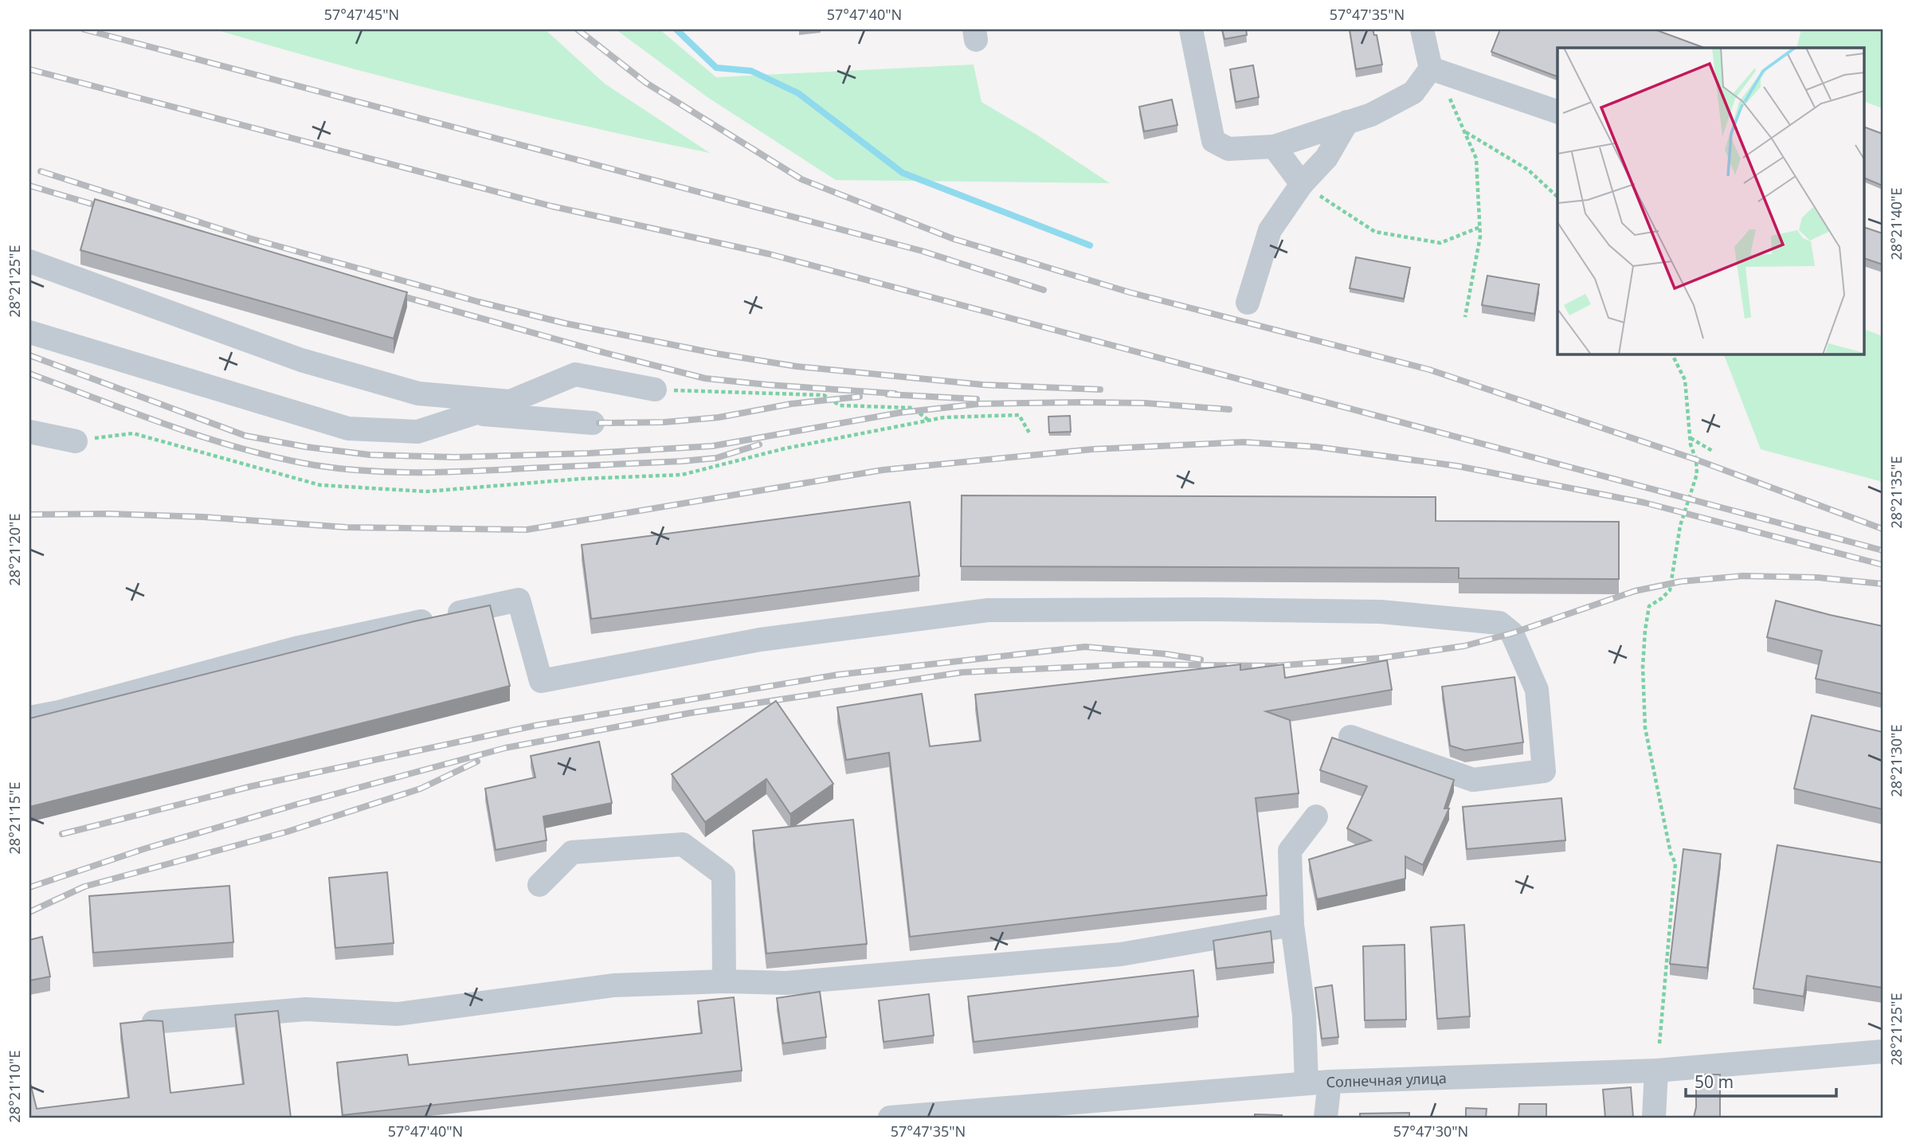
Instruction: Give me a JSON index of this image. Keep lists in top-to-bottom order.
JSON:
{
  "streets": {
    "street": ["Солнечная улица"]
  },
  "scale_bar": "50 m",
  "coordinates": [
    "57°47'45\"N",
    "57°47'40\"N",
    "57°47'35\"N",
    "28°21'40\"E",
    "28°21'25\"E",
    "28°21'35\"E",
    "28°21'20\"E",
    "28°21'30\"E",
    "28°21'15\"E",
    "28°21'10\"E",
    "57°47'30\"N"
  ]
}
